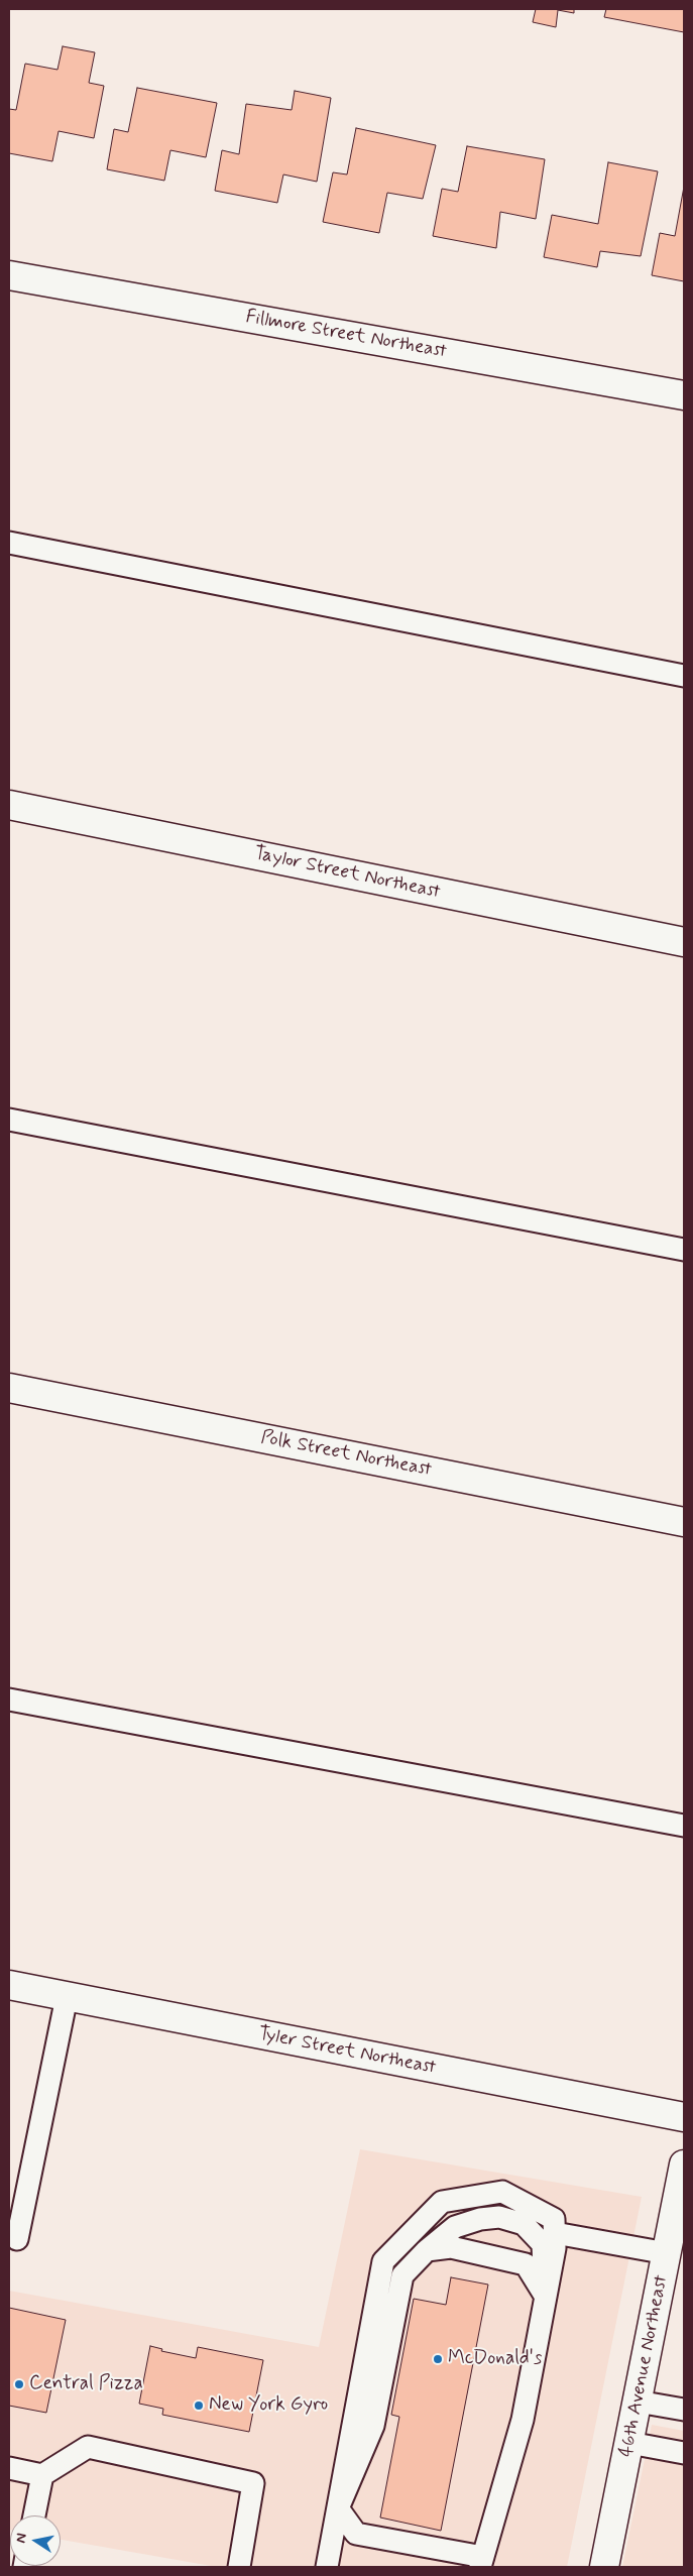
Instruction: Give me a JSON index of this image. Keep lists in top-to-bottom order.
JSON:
{
  "streets": {
    "street": [
      "Fillmore Street Northeast",
      "Taylor Street Northeast",
      "Polk Street Northeast",
      "Tyler Street Northeast",
      "46th Avenue Northeast"
    ]
  },
  "places": ["McDonald's", "Central Pizza", "New York Gyro"],
  "north": "left"
}
